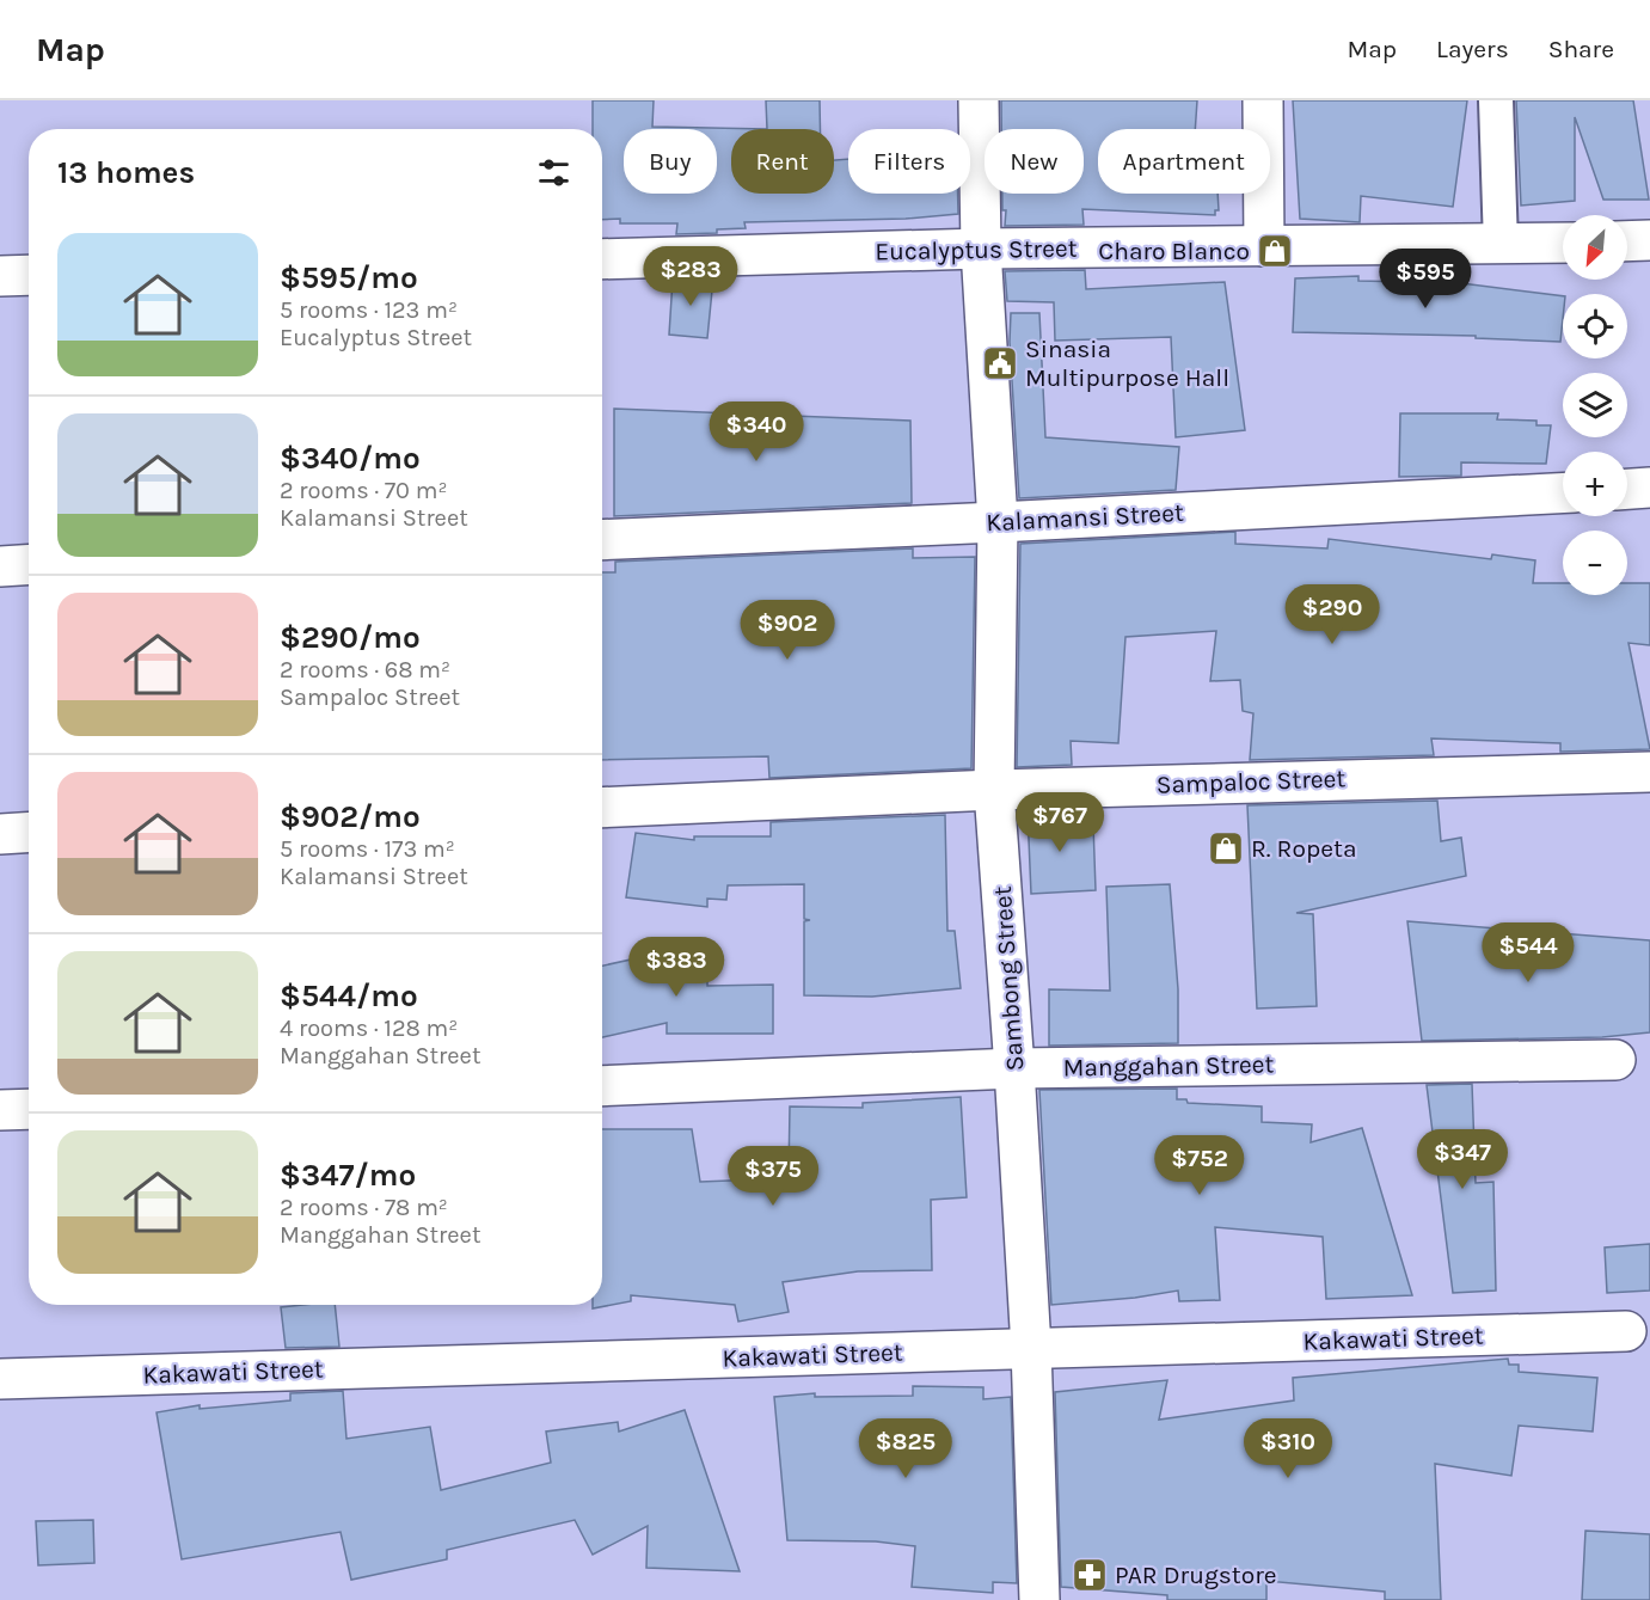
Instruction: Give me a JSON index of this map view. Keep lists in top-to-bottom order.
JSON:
{
  "streets": {
    "street": [
      "Eucalyptus Street",
      "Kalamansi Street",
      "Sampaloc Street",
      "Sambong Street",
      "Manggahan Street",
      "Kakawati Street"
    ]
  },
  "crossings": [
    ["Eucalyptus Street", "Sambong Street"],
    ["Kalamansi Street", "Sambong Street"],
    ["Sampaloc Street", "Sambong Street"],
    ["Sambong Street", "Manggahan Street"],
    ["Sambong Street", "Kakawati Street"]
  ],
  "places": {
    "shop": ["Charo Blanco", "R. Ropeta"],
    "public building": ["Sinasia Multipurpose Hall"],
    "pharmacy": ["PAR Drugstore"]
  },
  "north": "bottom left",
  "page": {
    "header": "Map",
    "nav": ["Map", "Layers", "Share"],
    "chip": [
      "Buy",
      "Rent",
      "Filters",
      "New",
      "Apartment"
    ],
    "heading": "13 homes",
    "map_buttons": ["+", "−"],
    "list": [
      {
        "name": "$595/mo",
        "note": "5 rooms · 123 m² · Eucalyptus Street"
      },
      {
        "name": "$340/mo",
        "note": "2 rooms · 70 m² · Kalamansi Street"
      },
      {
        "name": "$290/mo",
        "note": "2 rooms · 68 m² · Sampaloc Street"
      },
      {
        "name": "$902/mo",
        "note": "5 rooms · 173 m² · Kalamansi Street"
      },
      {
        "name": "$544/mo",
        "note": "4 rooms · 128 m² · Manggahan Street"
      },
      {
        "name": "$347/mo",
        "note": "2 rooms · 78 m² · Manggahan Street"
      }
    ],
    "price": [
      "$283",
      "$595",
      "$340",
      "$290",
      "$902",
      "$767",
      "$544",
      "$383",
      "$347",
      "$752",
      "$375",
      "$825",
      "$310"
    ]
  }
}
